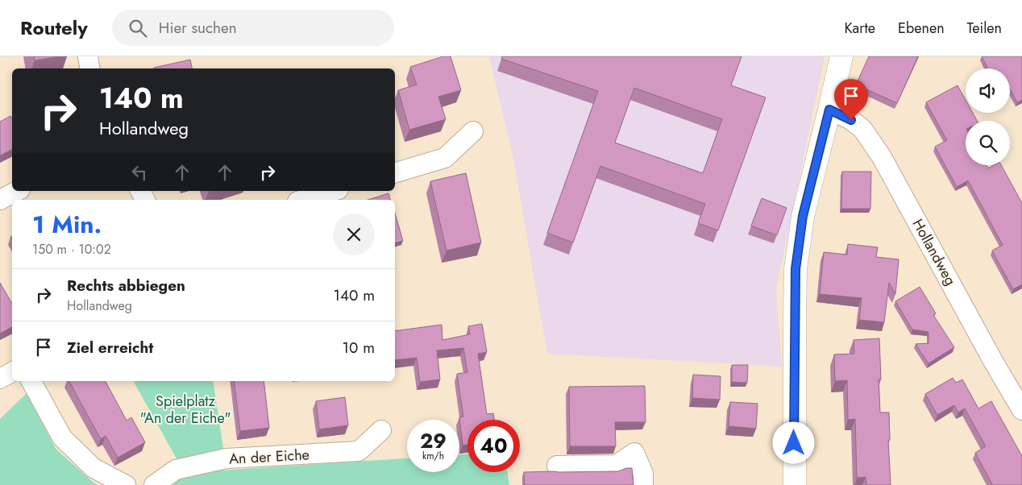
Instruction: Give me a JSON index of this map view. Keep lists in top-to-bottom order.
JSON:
{
  "streets": {
    "street": ["Hollandweg", "An der Eiche"]
  },
  "parks": ["Spielplatz \"An der Eiche\""],
  "page": {
    "header": "Routely",
    "search": "Hier suchen",
    "nav": ["Karte", "Ebenen", "Teilen"],
    "turn": ["140 m", "Hollandweg"],
    "heading": ["1 Min.", "150 m · 10:02"],
    "list": [
      {
        "name": "Rechts abbiegen",
        "note": "Hollandweg",
        "value": "140 m"
      },
      {
        "name": "Ziel erreicht",
        "value": "10 m"
      }
    ],
    "speed": "29 km/h",
    "limit": "40"
  }
}
